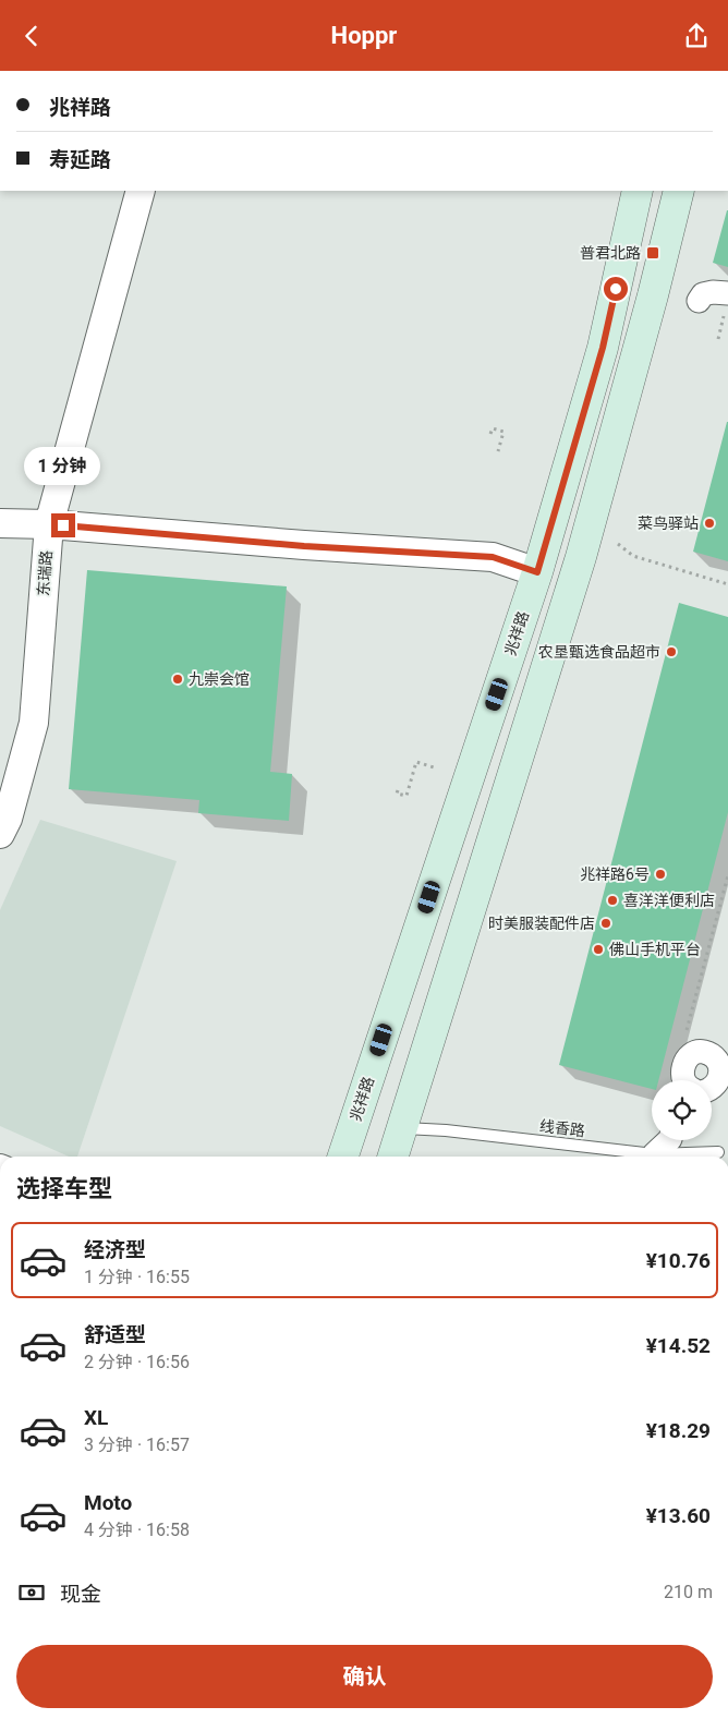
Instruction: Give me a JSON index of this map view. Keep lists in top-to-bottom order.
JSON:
{
  "streets": {
    "main road": ["兆祥路"],
    "street": ["东瑞路"],
    "lane": ["线香路"]
  },
  "places": {
    "transit": ["普君北路"],
    "other": [
      "菜鸟驿站",
      "农垦甄选食品超市",
      "九崇会馆",
      "兆祥路6号",
      "喜洋洋便利店",
      "时美服装配件店",
      "佛山手机平台"
    ]
  },
  "page": {
    "header": "Hoppr",
    "banner": ["兆祥路", "寿延路"],
    "bubble": "1 分钟",
    "heading": "选择车型",
    "list": [
      {
        "name": "经济型",
        "note": "1 分钟 · 16:55",
        "value": "¥10.76"
      },
      {
        "name": "舒适型",
        "note": "2 分钟 · 16:56",
        "value": "¥14.52"
      },
      {
        "name": "XL",
        "note": "3 分钟 · 16:57",
        "value": "¥18.29"
      },
      {
        "name": "Moto",
        "note": "4 分钟 · 16:58",
        "value": "¥13.60"
      }
    ],
    "pay": ["现金", "210 m"],
    "buttons": "确认"
  }
}
